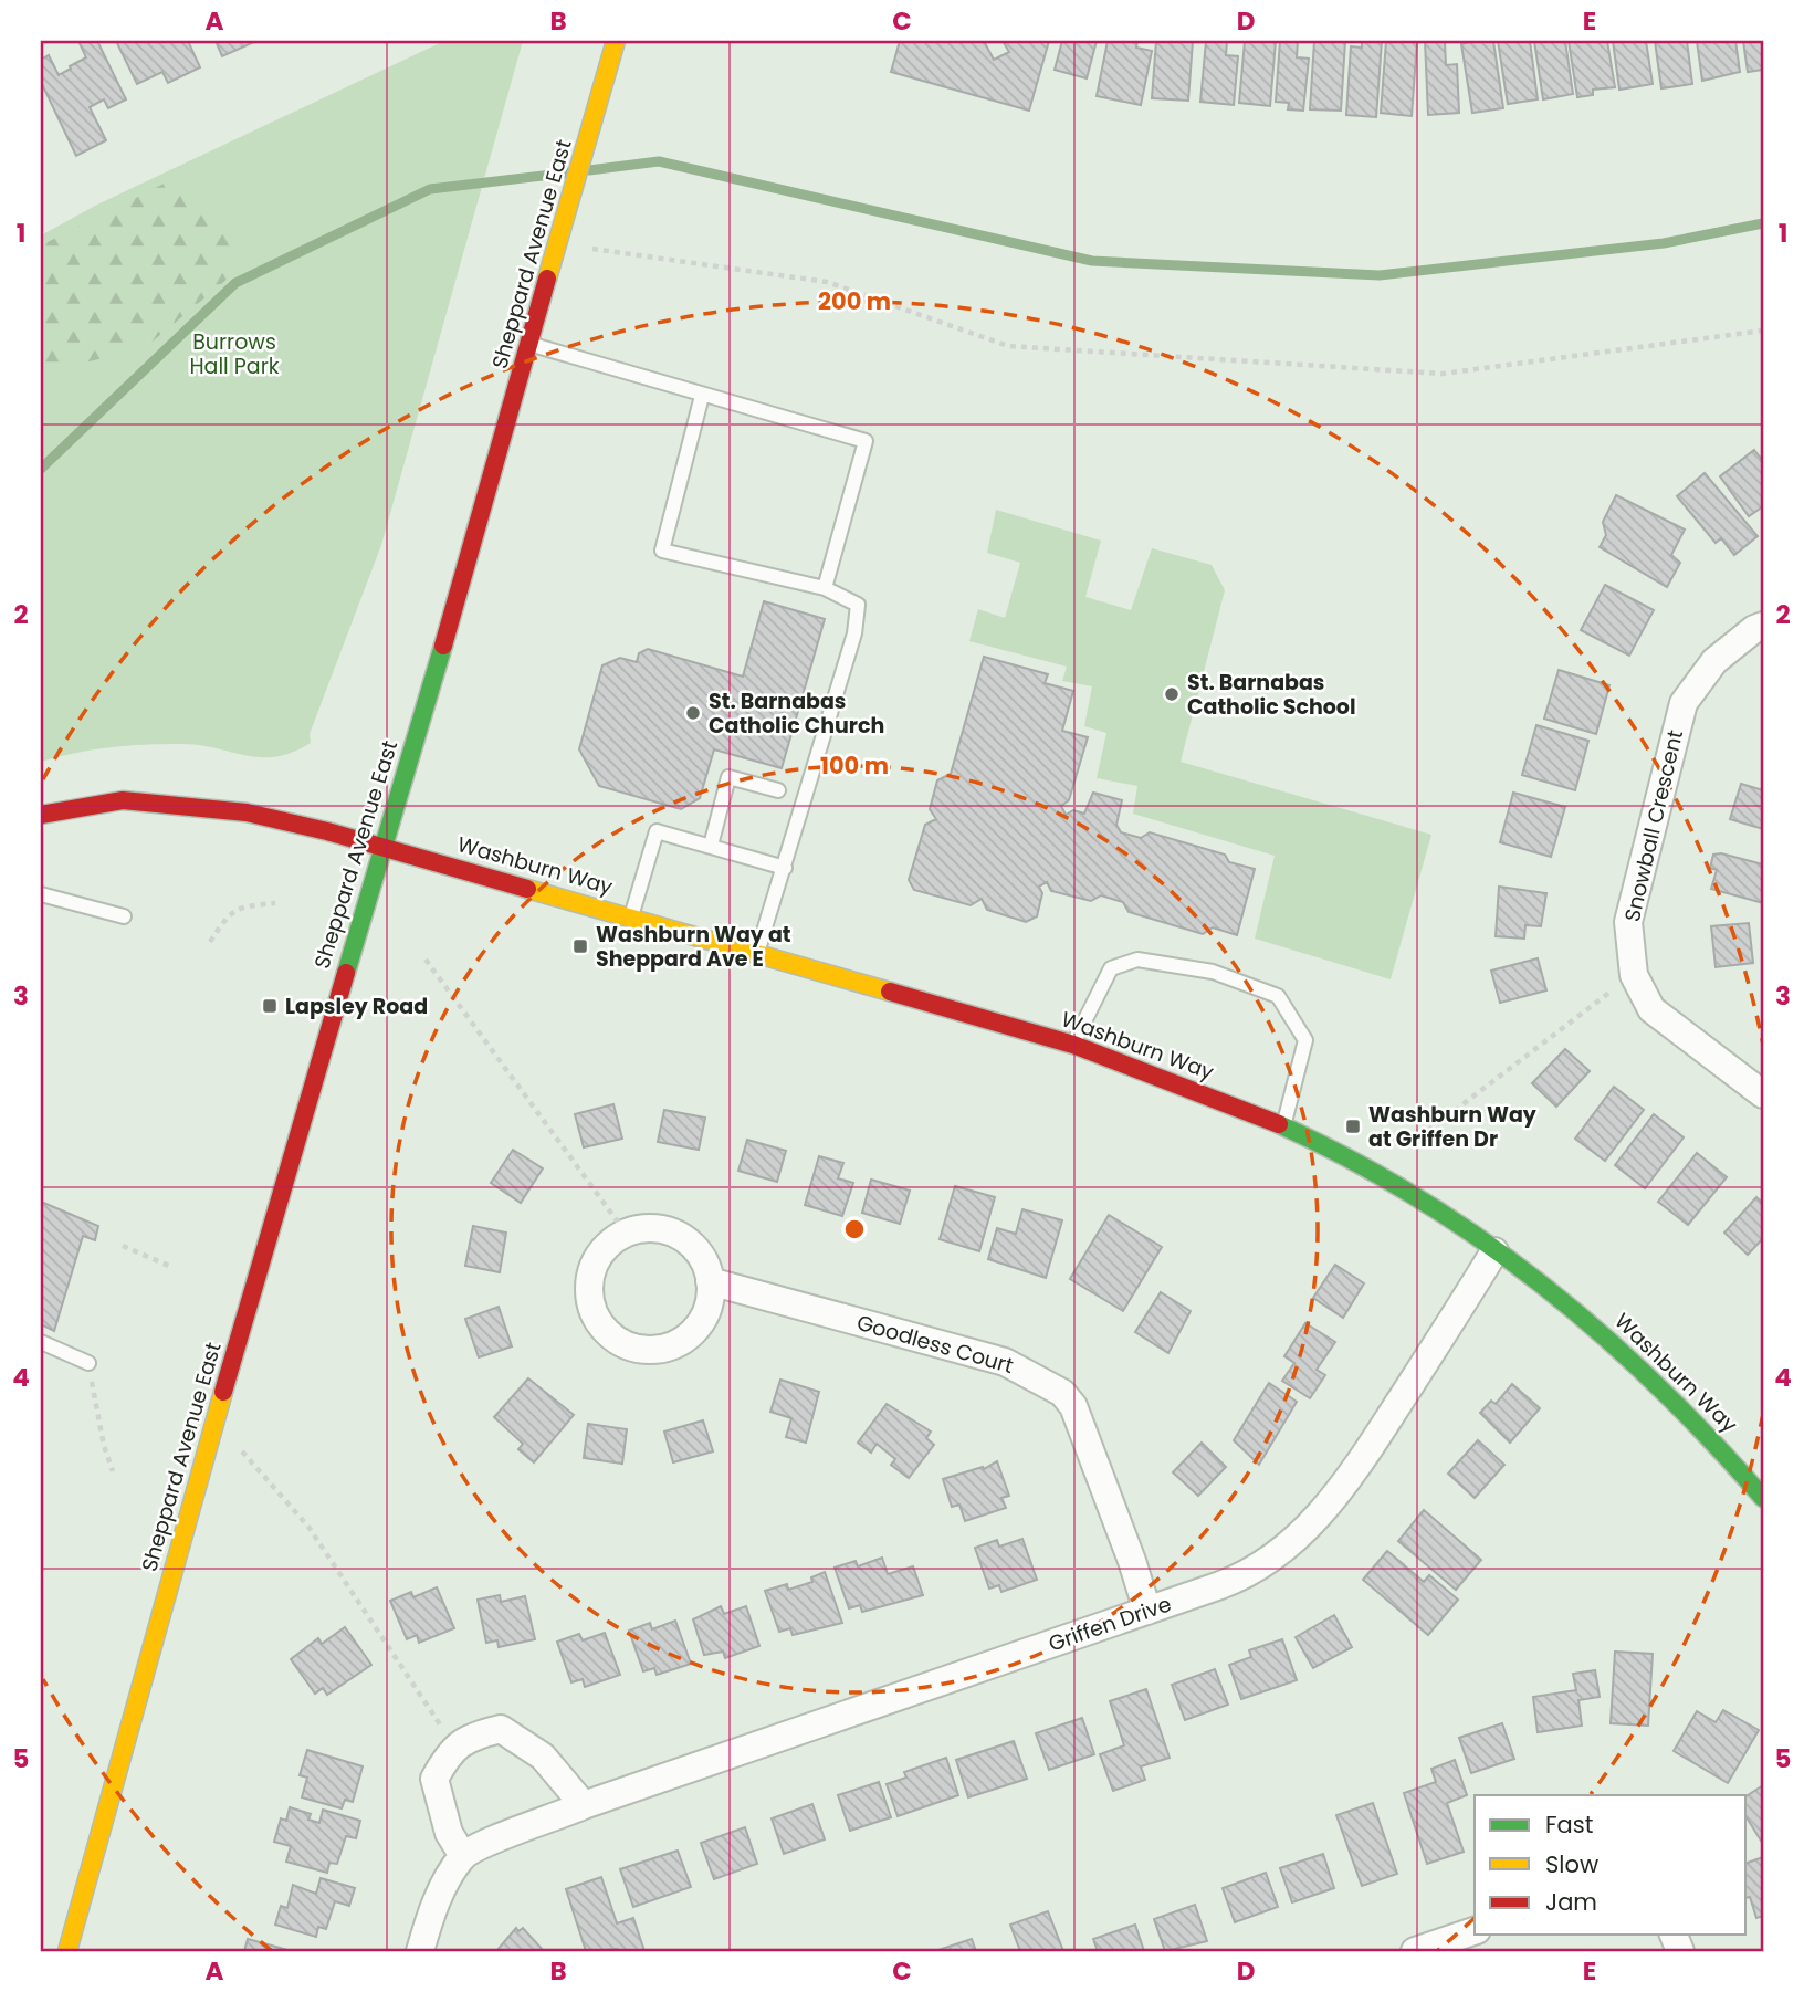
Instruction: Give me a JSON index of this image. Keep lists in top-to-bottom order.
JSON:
{
  "streets": {
    "main road": ["Sheppard Avenue East", "Washburn Way"],
    "street": ["Snowball Crescent", "Goodless Court", "Griffen Drive"]
  },
  "crossings": [
    ["Sheppard Avenue East", "Washburn Way"],
    ["Washburn Way", "Griffen Drive"],
    ["Goodless Court", "Griffen Drive"]
  ],
  "parks": ["Burrows Hall Park"],
  "places": {
    "other": ["St. Barnabas Catholic School", "St. Barnabas Catholic Church"],
    "transit": ["Washburn Way at Sheppard Ave E", "Lapsley Road", "Washburn Way at Griffen Dr"]
  },
  "legend": ["Fast", "Slow", "Jam"],
  "grid": {
    "columns": [
      "A",
      "B",
      "C",
      "D",
      "E"
    ],
    "rows": [
      "1",
      "2",
      "3",
      "4",
      "5"
    ]
  },
  "rings": ["200 m", "100 m"]
}
